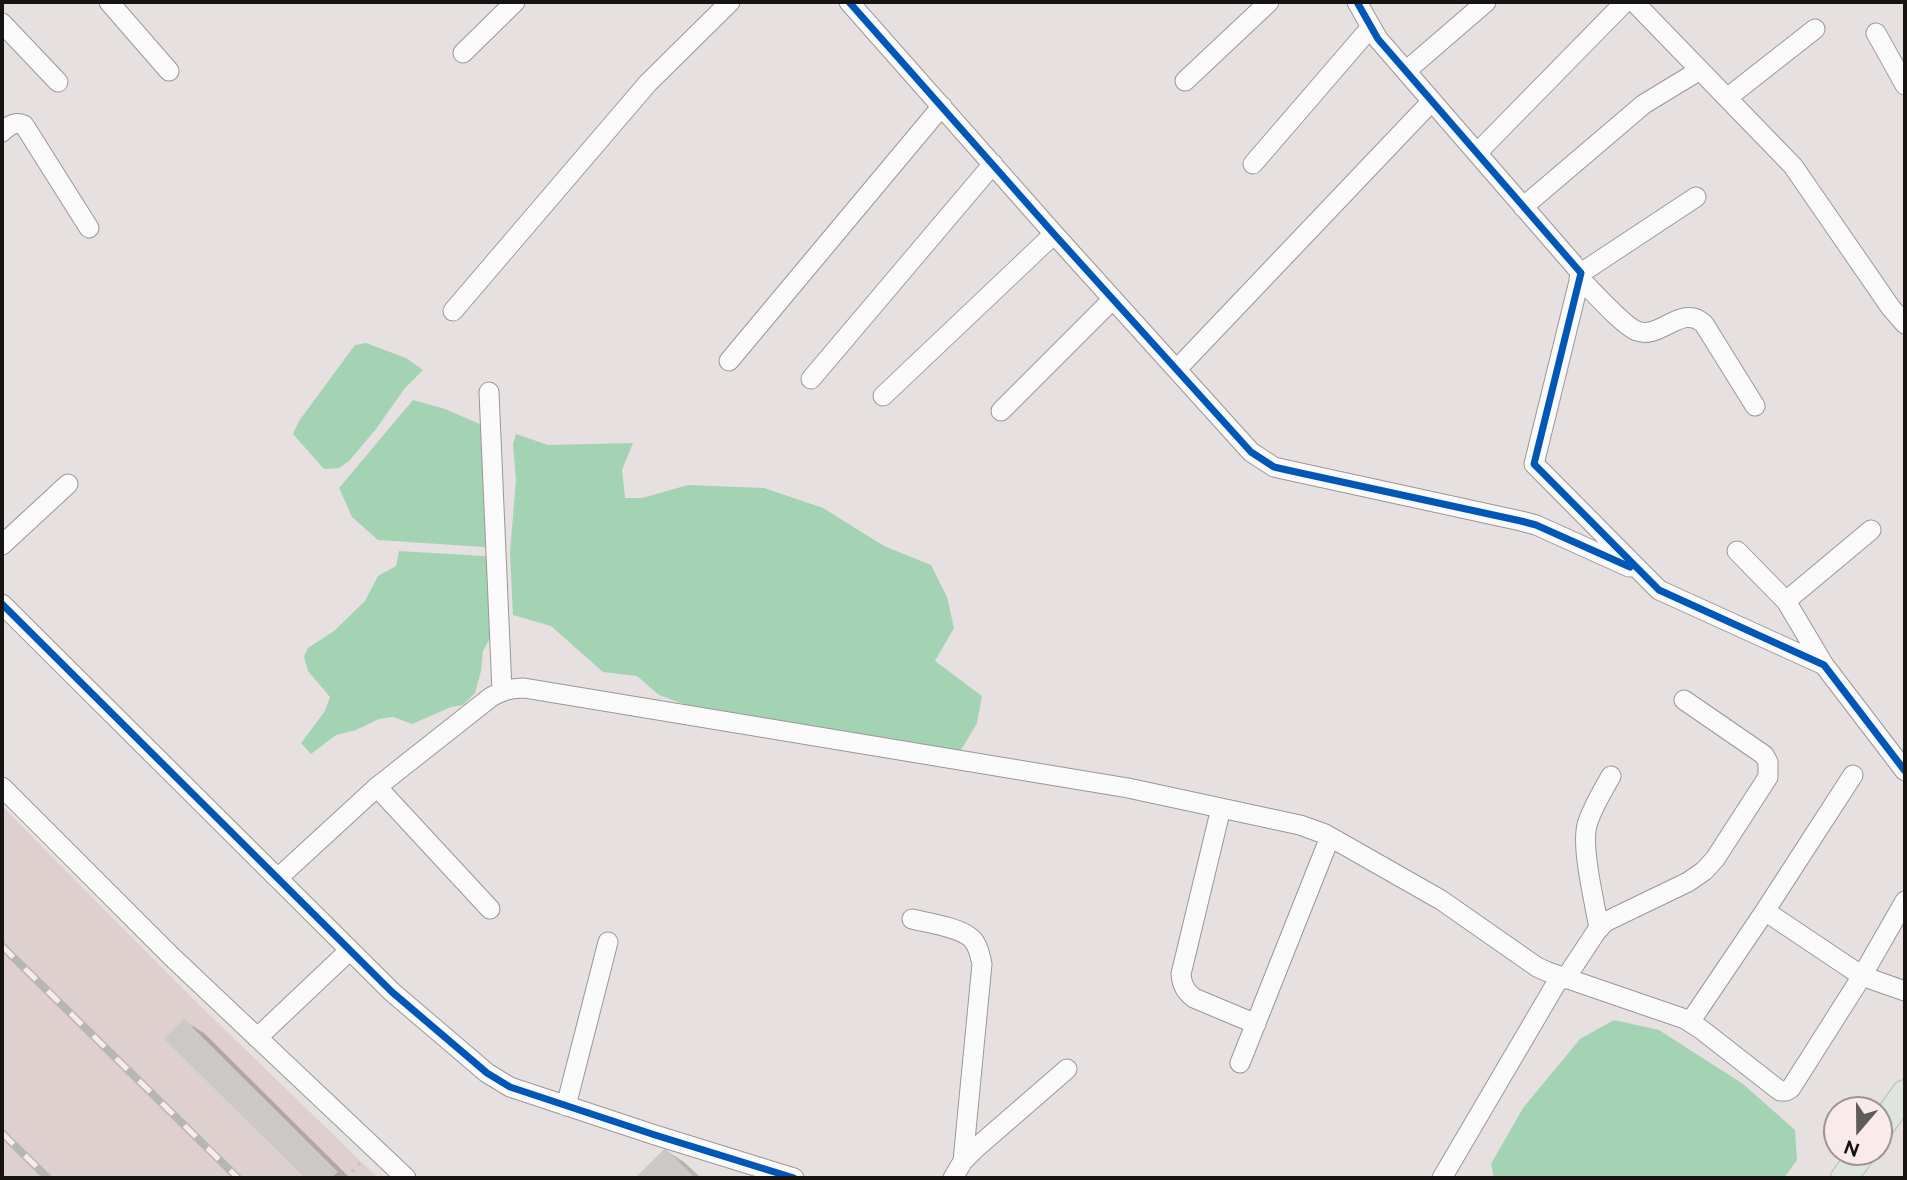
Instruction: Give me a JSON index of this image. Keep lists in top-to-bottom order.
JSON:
{
  "north": "bottom"
}
